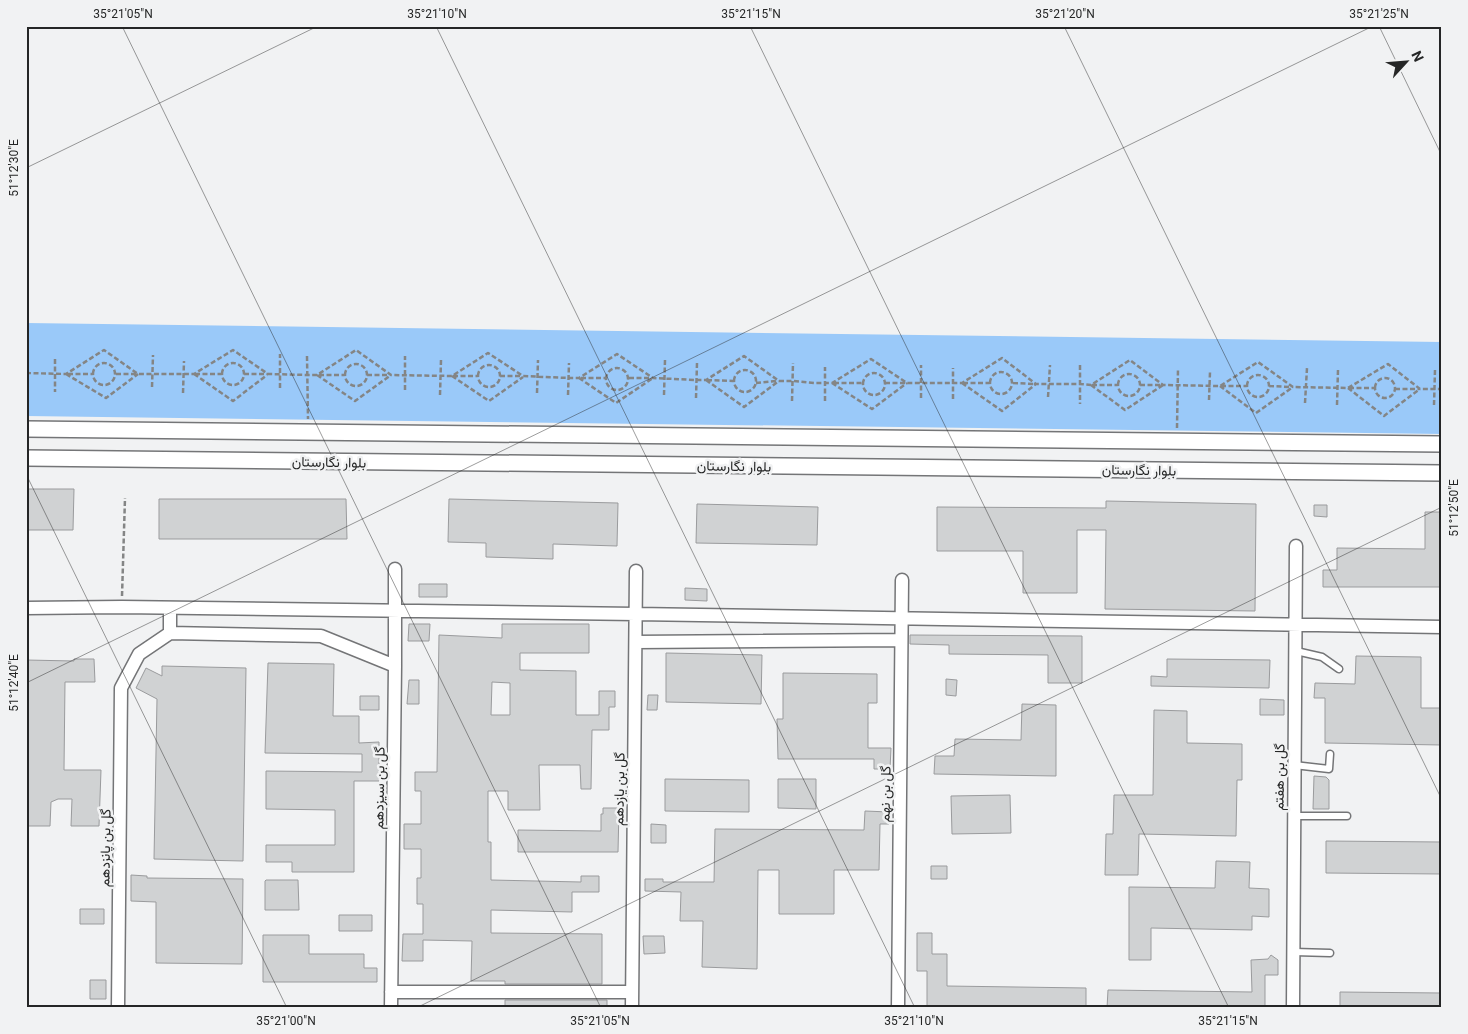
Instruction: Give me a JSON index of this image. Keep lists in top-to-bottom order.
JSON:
{
  "streets": {
    "street": [
      "بلوار نگارستان",
      "گل بن هفتم",
      "گل بن سیزدهم",
      "گل بن یازدهم",
      "گل بن نهم",
      "گل بن پانزدهم"
    ]
  },
  "north": "top right",
  "coordinates": [
    "35°21'05\"N",
    "35°21'10\"N",
    "35°21'15\"N",
    "35°21'20\"N",
    "35°21'25\"N",
    "51°12'30\"E",
    "51°12'50\"E",
    "51°12'40\"E",
    "35°21'00\"N"
  ]
}
